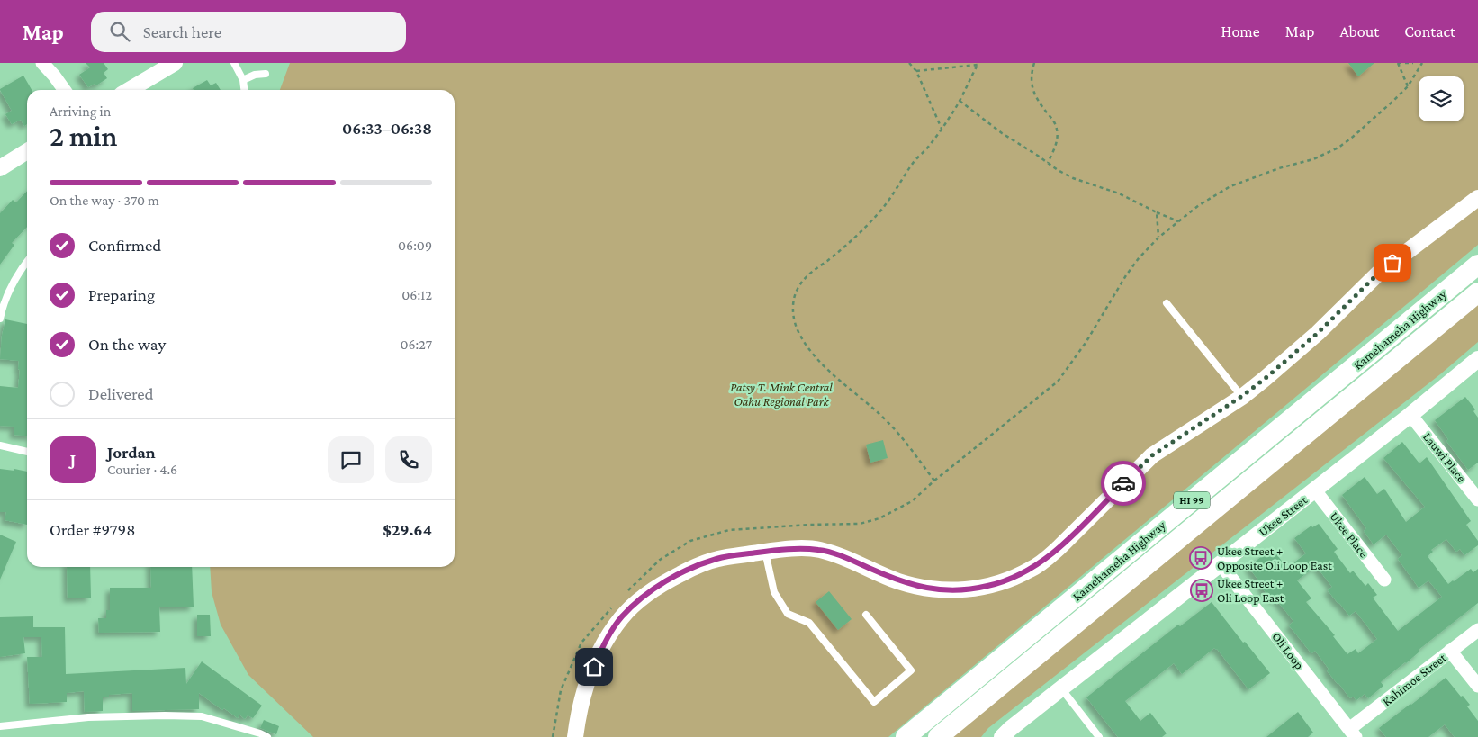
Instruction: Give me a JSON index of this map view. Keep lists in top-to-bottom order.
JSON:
{
  "streets": {
    "main road": ["Kamehameha Highway", "HI 99"],
    "street": [
      "Lauwi Place",
      "Ukee Street",
      "Ukee Place",
      "Oli Loop",
      "Kahimoe Street"
    ]
  },
  "crossings": [
    ["Lauwi Place", "Ukee Street"],
    ["Ukee Street", "Ukee Place"],
    ["Ukee Street", "Oli Loop"],
    ["Oli Loop", "Kahimoe Street"]
  ],
  "parks": ["Patsy T. Mink Central Oahu Regional Park"],
  "places": {
    "bus stop": ["Ukee Street + Opposite Oli Loop East", "Ukee Street + Oli Loop East"]
  },
  "page": {
    "header": "Map",
    "search": "Search here",
    "nav": [
      "Home",
      "Map",
      "About",
      "Contact"
    ],
    "heading": ["2 min", "Arriving in", "06:33–06:38"],
    "panel": [
      "Jordan",
      "Courier · 4.6",
      "Order #9798",
      "$29.64"
    ],
    "bar": "On the way · 370 m",
    "list": [
      ["Confirmed", "06:09"],
      ["Preparing", "06:12"],
      ["On the way", "06:27"],
      "Delivered"
    ],
    "round": "J"
  }
}
